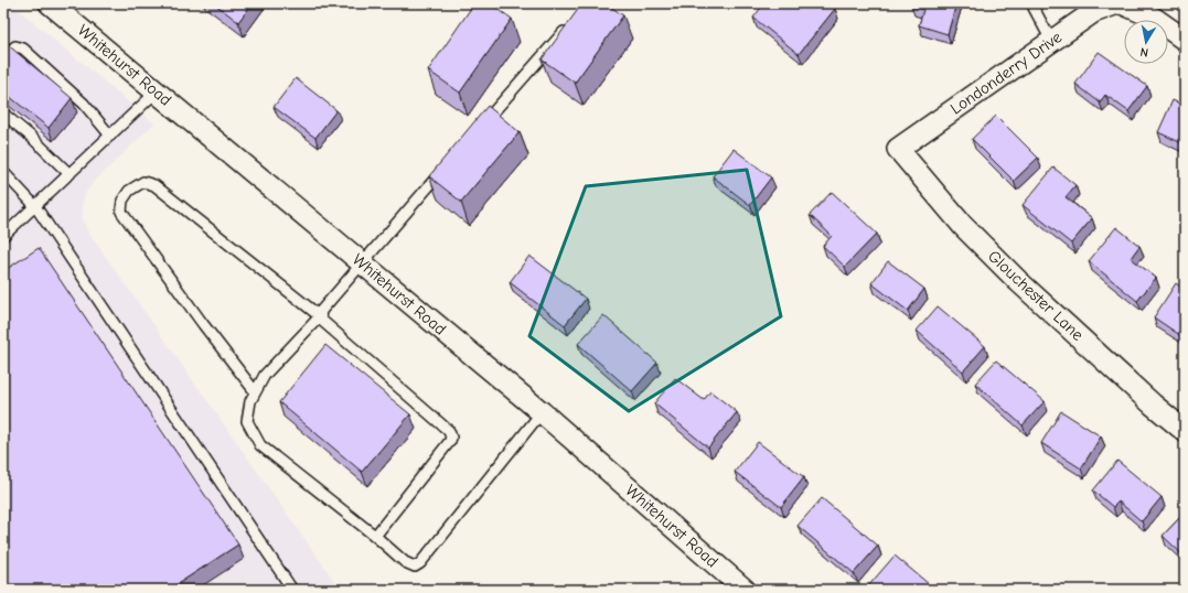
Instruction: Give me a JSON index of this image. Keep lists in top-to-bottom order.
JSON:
{
  "streets": {
    "street": ["Whitehurst Road", "Londonderry Drive", "Glouchester Lane"]
  },
  "crossings": [
    ["Londonderry Drive", "Glouchester Lane"]
  ],
  "north": "bottom"
}
